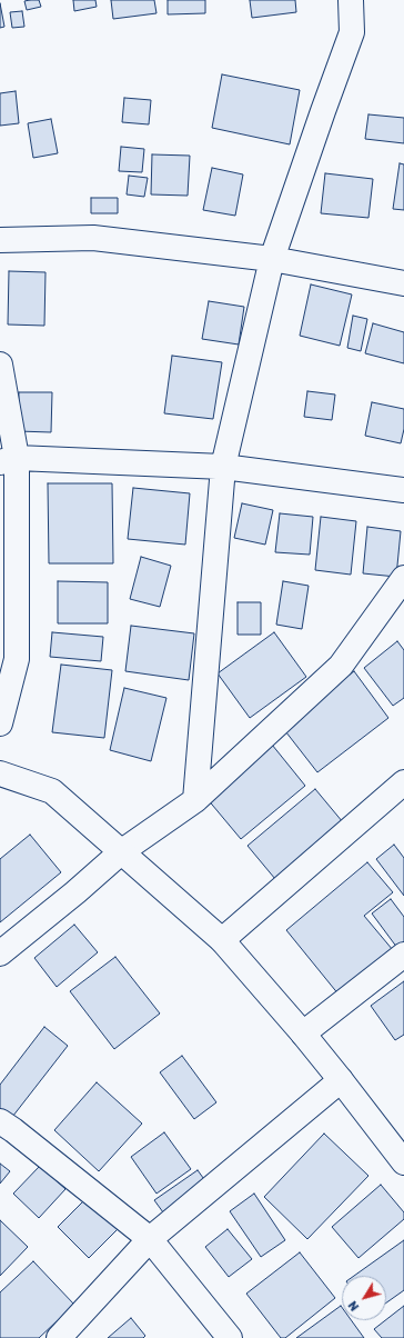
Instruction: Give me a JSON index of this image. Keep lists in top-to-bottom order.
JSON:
{
  "north": "bottom left"
}
